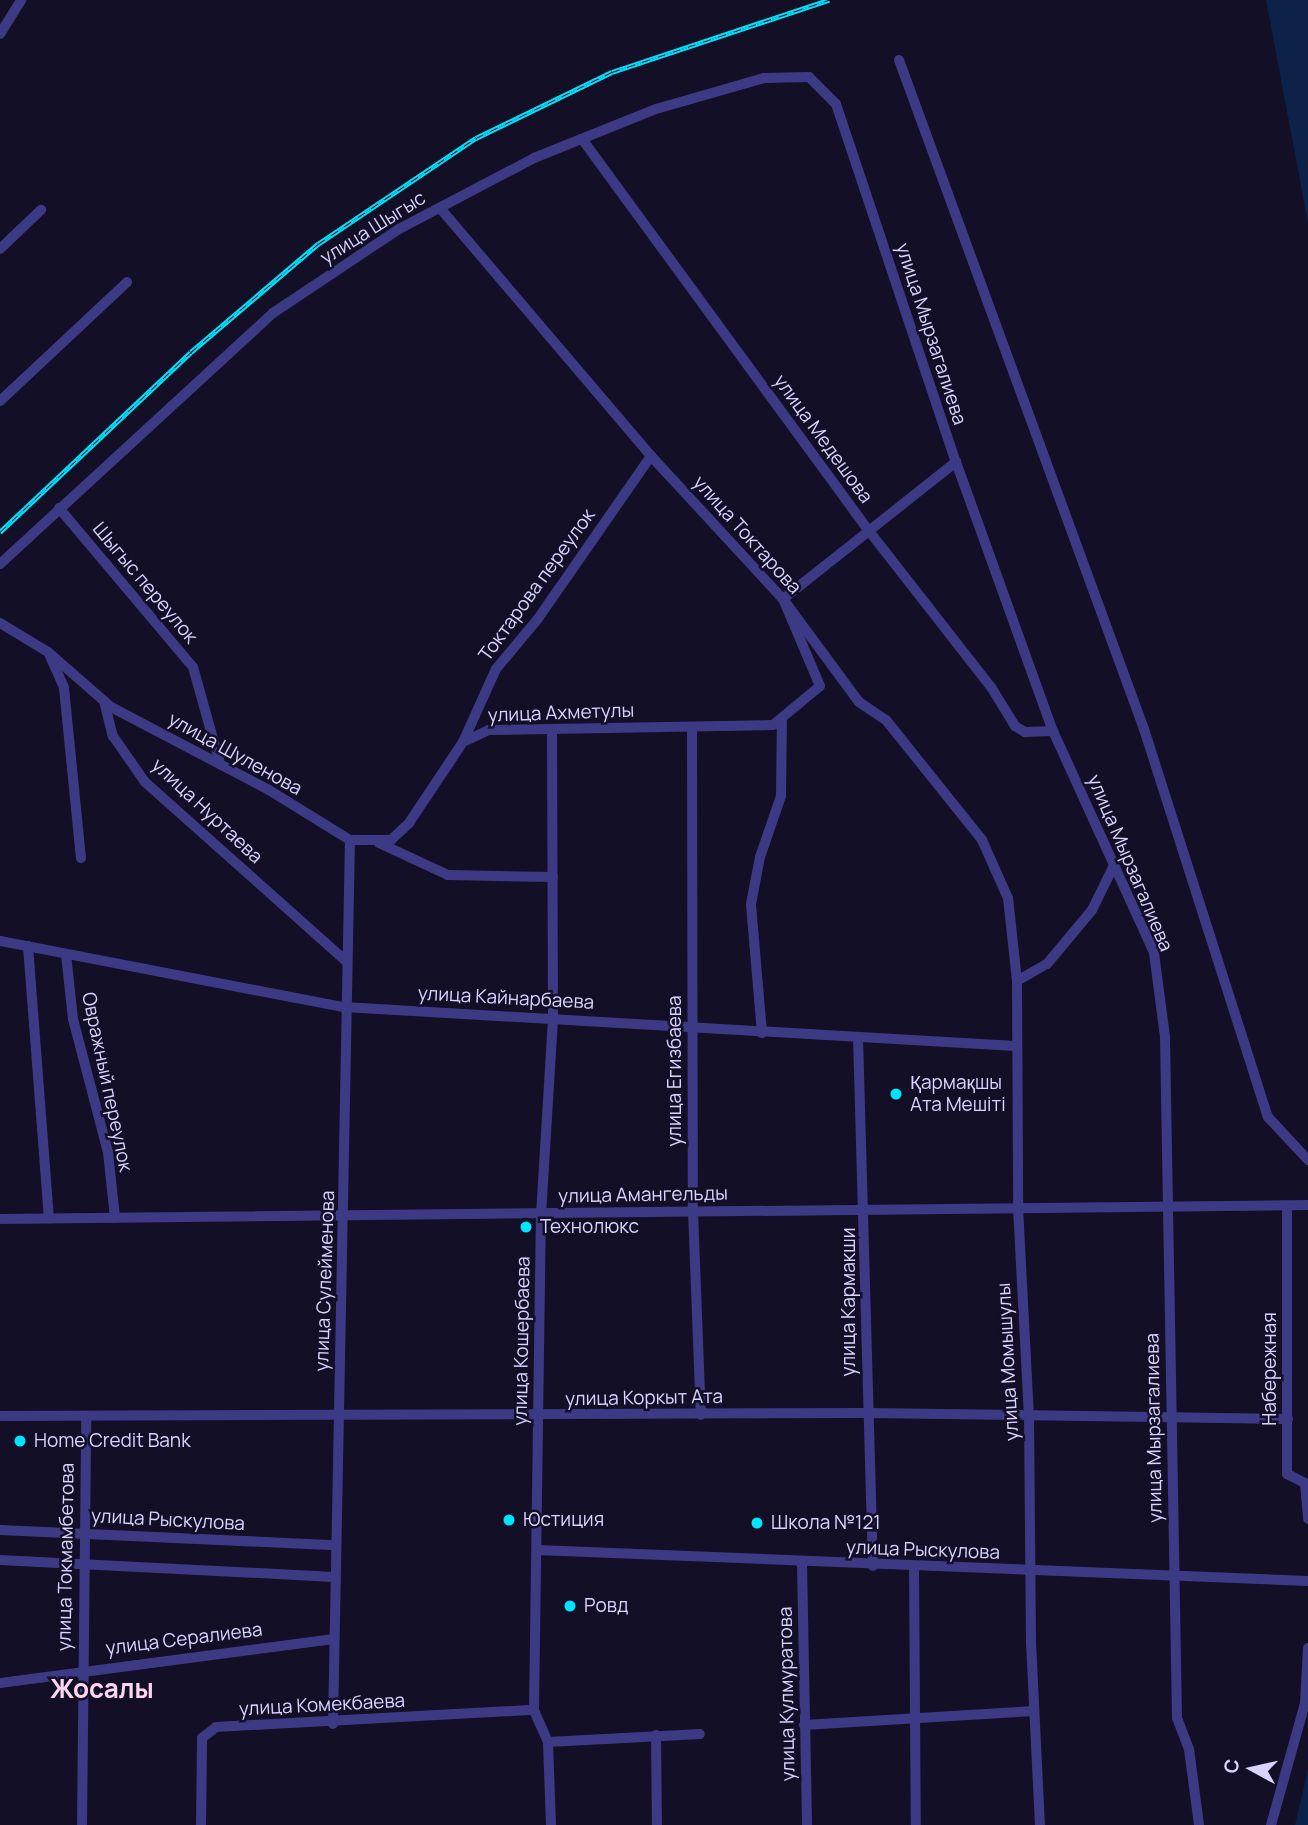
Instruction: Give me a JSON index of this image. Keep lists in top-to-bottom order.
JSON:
{
  "streets": {
    "street": [
      "улица Шыгыс",
      "улица Мырзагалиева",
      "улица Медешова",
      "улица Токтарова",
      "Шыгыс переулок",
      "Токтарова переулок",
      "улица Ахметулы",
      "улица Шуленова",
      "улица Нуртаева",
      "улица Кайнарбаева",
      "улица Егизбаева",
      "Овражный переулок",
      "улица Амангельды",
      "улица Сулейменова",
      "улица Кармакши",
      "улица Кошербаева",
      "улица Момышулы",
      "Набережная",
      "улица Коркыт Ата",
      "улица Рыскулова",
      "улица Токмамбетова",
      "улица Сералиева",
      "улица Кулмуратова",
      "улица Комекбаева"
    ]
  },
  "crossings": [
    ["улица Шыгыс", "улица Мырзагалиева"],
    ["улица Шыгыс", "улица Медешова"],
    ["улица Шыгыс", "улица Токтарова"],
    ["улица Шыгыс", "Шыгыс переулок"],
    ["улица Мырзагалиева", "улица Медешова"],
    ["улица Мырзагалиева", "улица Амангельды"],
    ["улица Мырзагалиева", "улица Коркыт Ата"],
    ["улица Мырзагалиева", "улица Рыскулова"],
    ["улица Токтарова", "Токтарова переулок"],
    ["улица Токтарова", "улица Ахметулы"],
    ["улица Токтарова", "улица Момышулы"],
    ["Шыгыс переулок", "улица Шуленова"],
    ["Токтарова переулок", "улица Ахметулы"],
    ["улица Ахметулы", "улица Егизбаева"],
    ["улица Ахметулы", "улица Кошербаева"],
    ["улица Шуленова", "улица Нуртаева"],
    ["улица Шуленова", "улица Сулейменова"],
    ["улица Нуртаева", "улица Сулейменова"],
    ["улица Кайнарбаева", "улица Егизбаева"],
    ["улица Кайнарбаева", "Овражный переулок"],
    ["улица Кайнарбаева", "улица Сулейменова"],
    ["улица Кайнарбаева", "улица Кармакши"],
    ["улица Кайнарбаева", "улица Кошербаева"],
    ["улица Кайнарбаева", "улица Момышулы"],
    ["улица Егизбаева", "улица Амангельды"],
    ["улица Егизбаева", "улица Коркыт Ата"],
    ["Овражный переулок", "улица Амангельды"],
    ["улица Амангельды", "улица Сулейменова"],
    ["улица Амангельды", "улица Кармакши"],
    ["улица Амангельды", "улица Кошербаева"],
    ["улица Амангельды", "улица Момышулы"],
    ["улица Амангельды", "Набережная"],
    ["улица Сулейменова", "улица Коркыт Ата"],
    ["улица Сулейменова", "улица Рыскулова"],
    ["улица Сулейменова", "улица Сералиева"],
    ["улица Сулейменова", "улица Комекбаева"],
    ["улица Кармакши", "улица Коркыт Ата"],
    ["улица Кармакши", "улица Рыскулова"],
    ["улица Кошербаева", "улица Коркыт Ата"],
    ["улица Кошербаева", "улица Рыскулова"],
    ["улица Кошербаева", "улица Комекбаева"],
    ["улица Момышулы", "улица Коркыт Ата"],
    ["улица Момышулы", "улица Рыскулова"],
    ["Набережная", "улица Коркыт Ата"],
    ["улица Коркыт Ата", "улица Токмамбетова"],
    ["улица Рыскулова", "улица Токмамбетова"],
    ["улица Рыскулова", "улица Кулмуратова"],
    ["улица Токмамбетова", "улица Сералиева"]
  ],
  "districts": ["Жосалы"],
  "places": [
    "Қармақшы Ата Мешіті",
    "Технолюкс",
    "Home Credit Bank",
    "Юстиция",
    "Школа №121",
    "Ровд"
  ],
  "north": "left"
}
